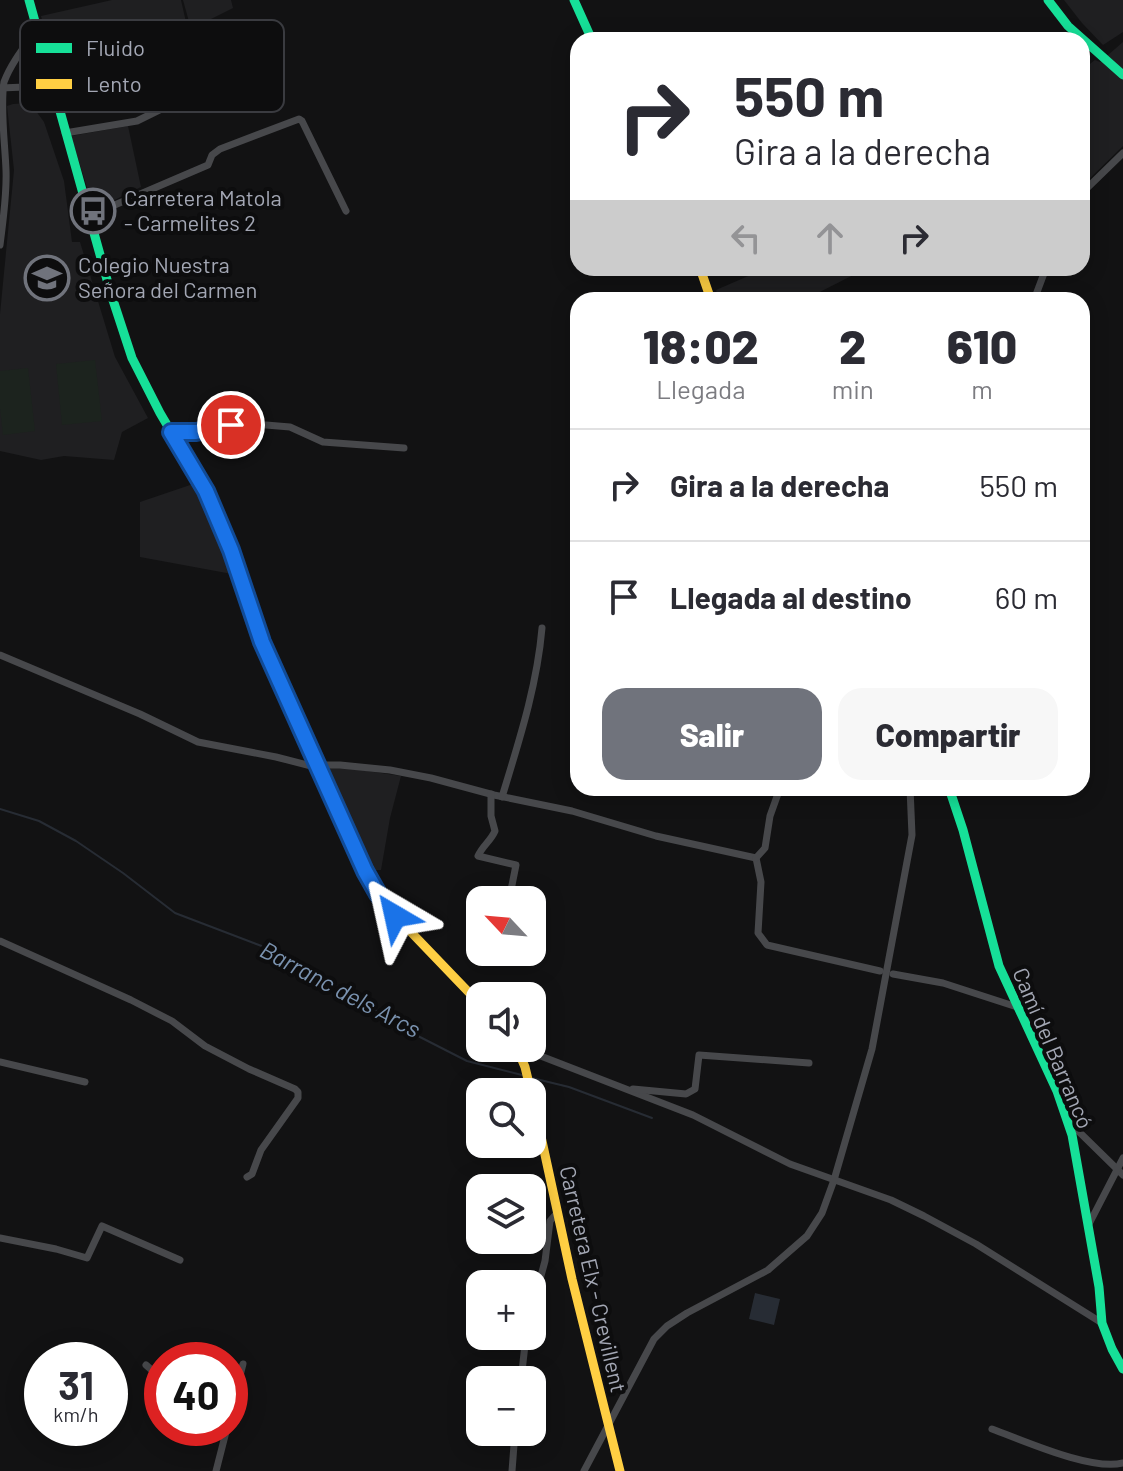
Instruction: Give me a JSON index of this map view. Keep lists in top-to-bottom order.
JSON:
{
  "streets": {
    "street": ["Camí del Barrancó", "Carretera Elx - Crevillent"]
  },
  "water": ["Barranc dels Arcs"],
  "places": {
    "bus stop": ["Carretera Matola - Carmelites 2"],
    "school or university": ["Colegio Nuestra Señora del Carmen"]
  },
  "legend": ["Fluido", "Lento"],
  "north": "top left",
  "page": {
    "turn": ["550 m", "Gira a la derecha"],
    "eta": [
      "18:02",
      "Llegada",
      "2",
      "min",
      "610",
      "m"
    ],
    "list": [
      {
        "name": "Gira a la derecha",
        "value": "550 m"
      },
      {
        "name": "Llegada al destino",
        "value": "60 m"
      }
    ],
    "buttons": ["Salir", "Compartir"],
    "map_buttons": ["+", "−"],
    "speed": "31 km/h",
    "limit": "40"
  }
}
